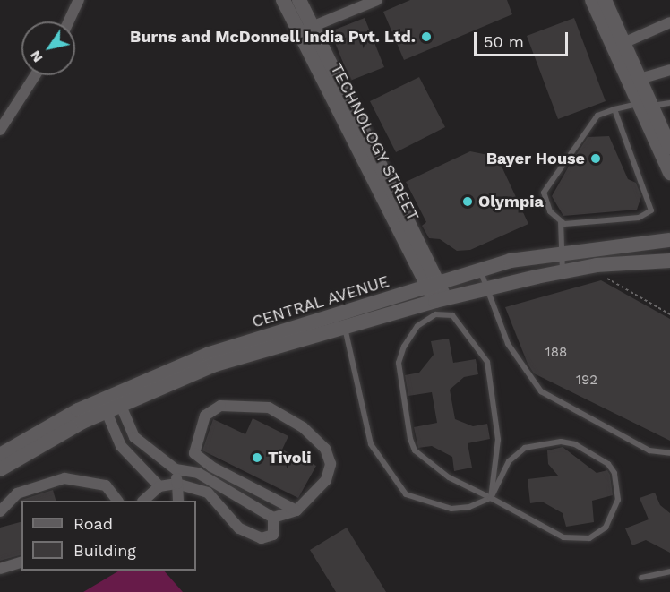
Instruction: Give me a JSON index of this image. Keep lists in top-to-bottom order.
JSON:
{
  "streets": {
    "main road": ["TECHNOLOGY STREET", "CENTRAL AVENUE"]
  },
  "crossings": [
    ["TECHNOLOGY STREET", "CENTRAL AVENUE"]
  ],
  "places": [
    "Burns and McDonnell India Pvt. Ltd.",
    "Bayer House",
    "Olympia",
    "Tivoli"
  ],
  "house_numbers": ["188", "192"],
  "legend": ["Road", "Building"],
  "scale_bar": "50 m",
  "north": "bottom left"
}
